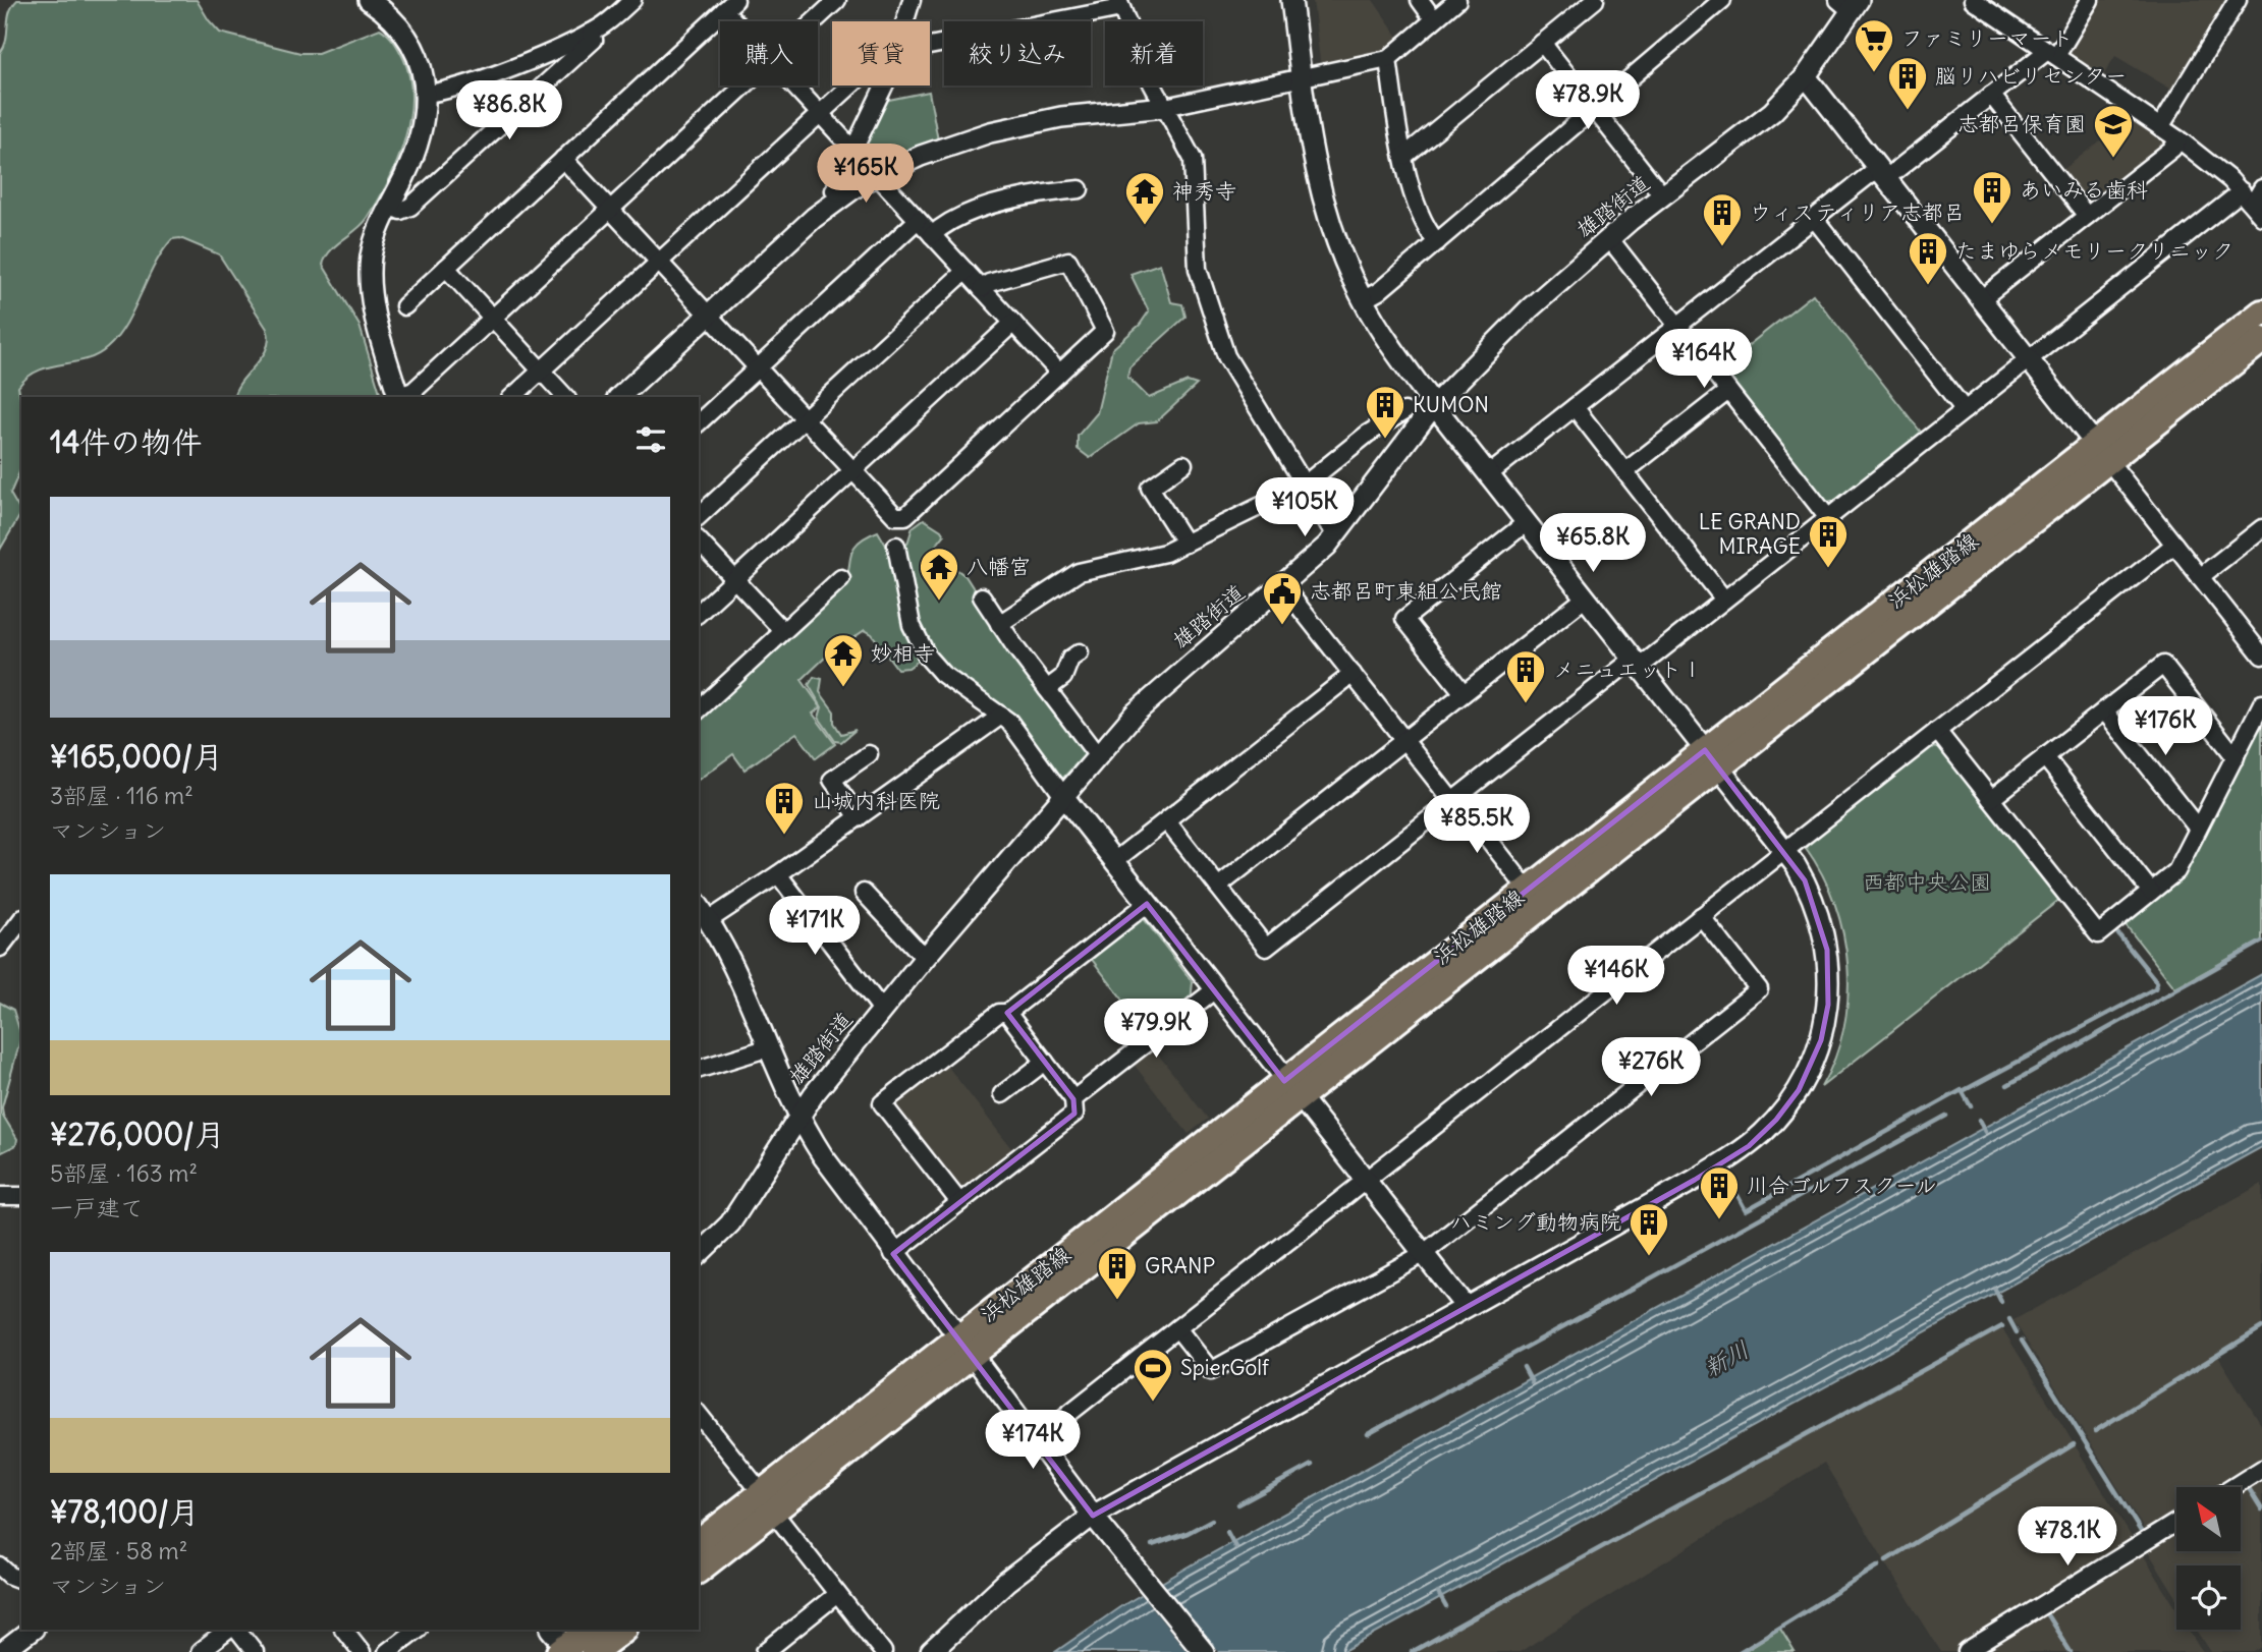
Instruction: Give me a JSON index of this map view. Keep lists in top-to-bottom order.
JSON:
{
  "streets": {
    "main road": ["浜松雄踏線"],
    "street": ["雄踏街道"]
  },
  "water": ["新川"],
  "parks": ["西都中央公園"],
  "places": {
    "supermarket": ["ファミリーマート"],
    "building": [
      "脳リハビリセンター",
      "あいみる歯科",
      "ウィスティリア志都呂",
      "たまゆらメモリークリニック",
      "KUMON",
      "LE GRAND MIRAGE",
      "メニュエットⅠ",
      "山城内科医院",
      "川合ゴルフスクール",
      "ハミング動物病院",
      "GRANP"
    ],
    "school or university": ["志都呂保育園"],
    "temple": ["神秀寺", "八幡宮", "妙相寺"],
    "public building": ["志都呂町東組公民館"],
    "sports": ["SpierGolf"]
  },
  "north": "top left",
  "page": {
    "chip": [
      "購入",
      "賃貸",
      "絞り込み",
      "新着"
    ],
    "price": [
      "¥78.9K",
      "¥86.8K",
      "¥165K",
      "¥164K",
      "¥105K",
      "¥65.8K",
      "¥176K",
      "¥85.5K",
      "¥171K",
      "¥146K",
      "¥79.9K",
      "¥276K",
      "¥174K",
      "¥78.1K"
    ],
    "heading": "14件の物件",
    "list": [
      {
        "name": "¥165,000/月",
        "note": "3部屋 · 116 m² · マンション"
      },
      {
        "name": "¥276,000/月",
        "note": "5部屋 · 163 m² · 一戸建て"
      },
      {
        "name": "¥78,100/月",
        "note": "2部屋 · 58 m² · マンション"
      }
    ]
  }
}
